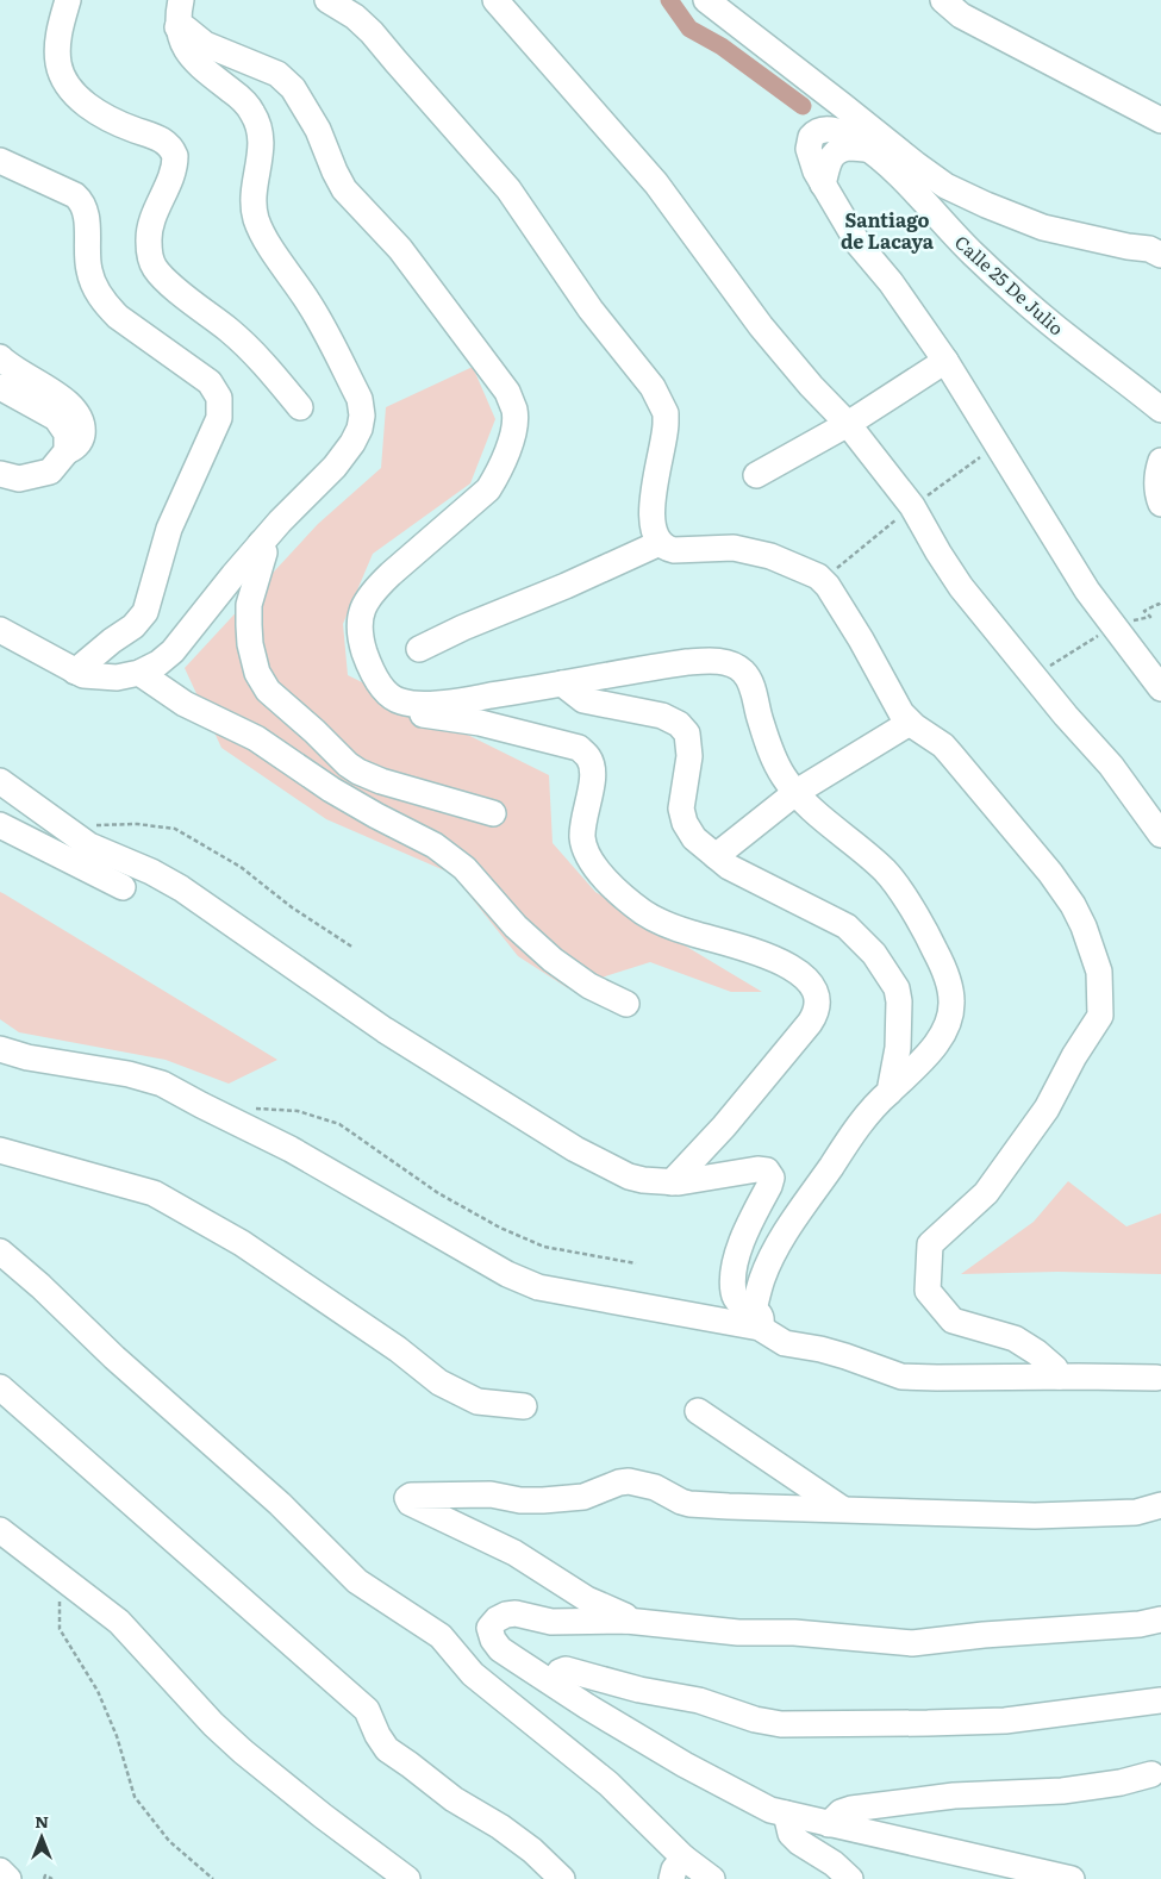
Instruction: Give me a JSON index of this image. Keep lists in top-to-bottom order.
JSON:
{
  "streets": {
    "street": ["Calle 25 De Julio"]
  },
  "districts": ["Santiago de Lacaya"],
  "north": "top"
}
